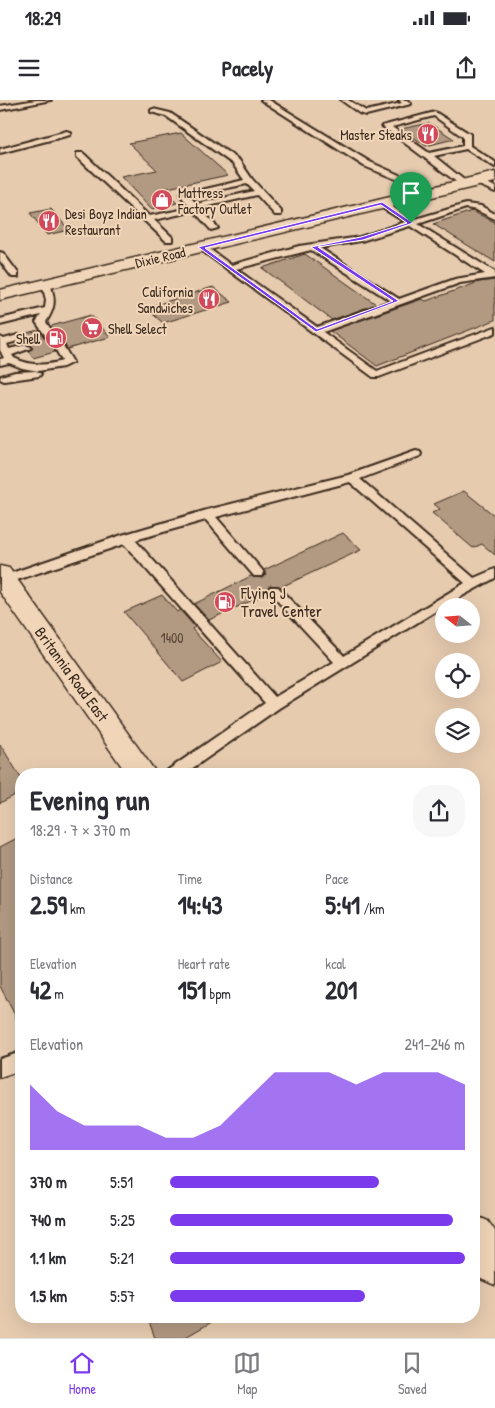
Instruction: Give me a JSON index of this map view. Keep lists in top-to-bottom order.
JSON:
{
  "streets": {
    "main road": ["Dixie Road", "Britannia Road East"]
  },
  "places": {
    "restaurant": ["Master Steaks", "Desi Boyz Indian Restaurant", "California Sandwiches"],
    "shop": ["Mattress Factory Outlet"],
    "supermarket": ["Shell Select"],
    "fuel station": ["Shell", "Flying J Travel Center"]
  },
  "house_numbers": ["1400"],
  "north": "left",
  "page": {
    "status": "18:29",
    "header": "Pacely",
    "heading": ["Evening run", "18:29 · 7 × 370 m"],
    "stats": [
      ["Distance", "2.59 km"],
      ["Time", "14:43"],
      ["Pace", "5:41 /km"],
      ["Elevation", "42 m"],
      ["Heart rate", "151 bpm"],
      ["kcal", "201"]
    ],
    "chart": ["Elevation", "241–246 m"],
    "list": [
      {
        "name": "370 m",
        "note": "5:51"
      },
      {
        "name": "740 m",
        "note": "5:25"
      },
      {
        "name": "1.1 km",
        "note": "5:21"
      },
      {
        "name": "1.5 km",
        "note": "5:57"
      }
    ],
    "tabs": ["Home", "Map", "Saved"]
  }
}
